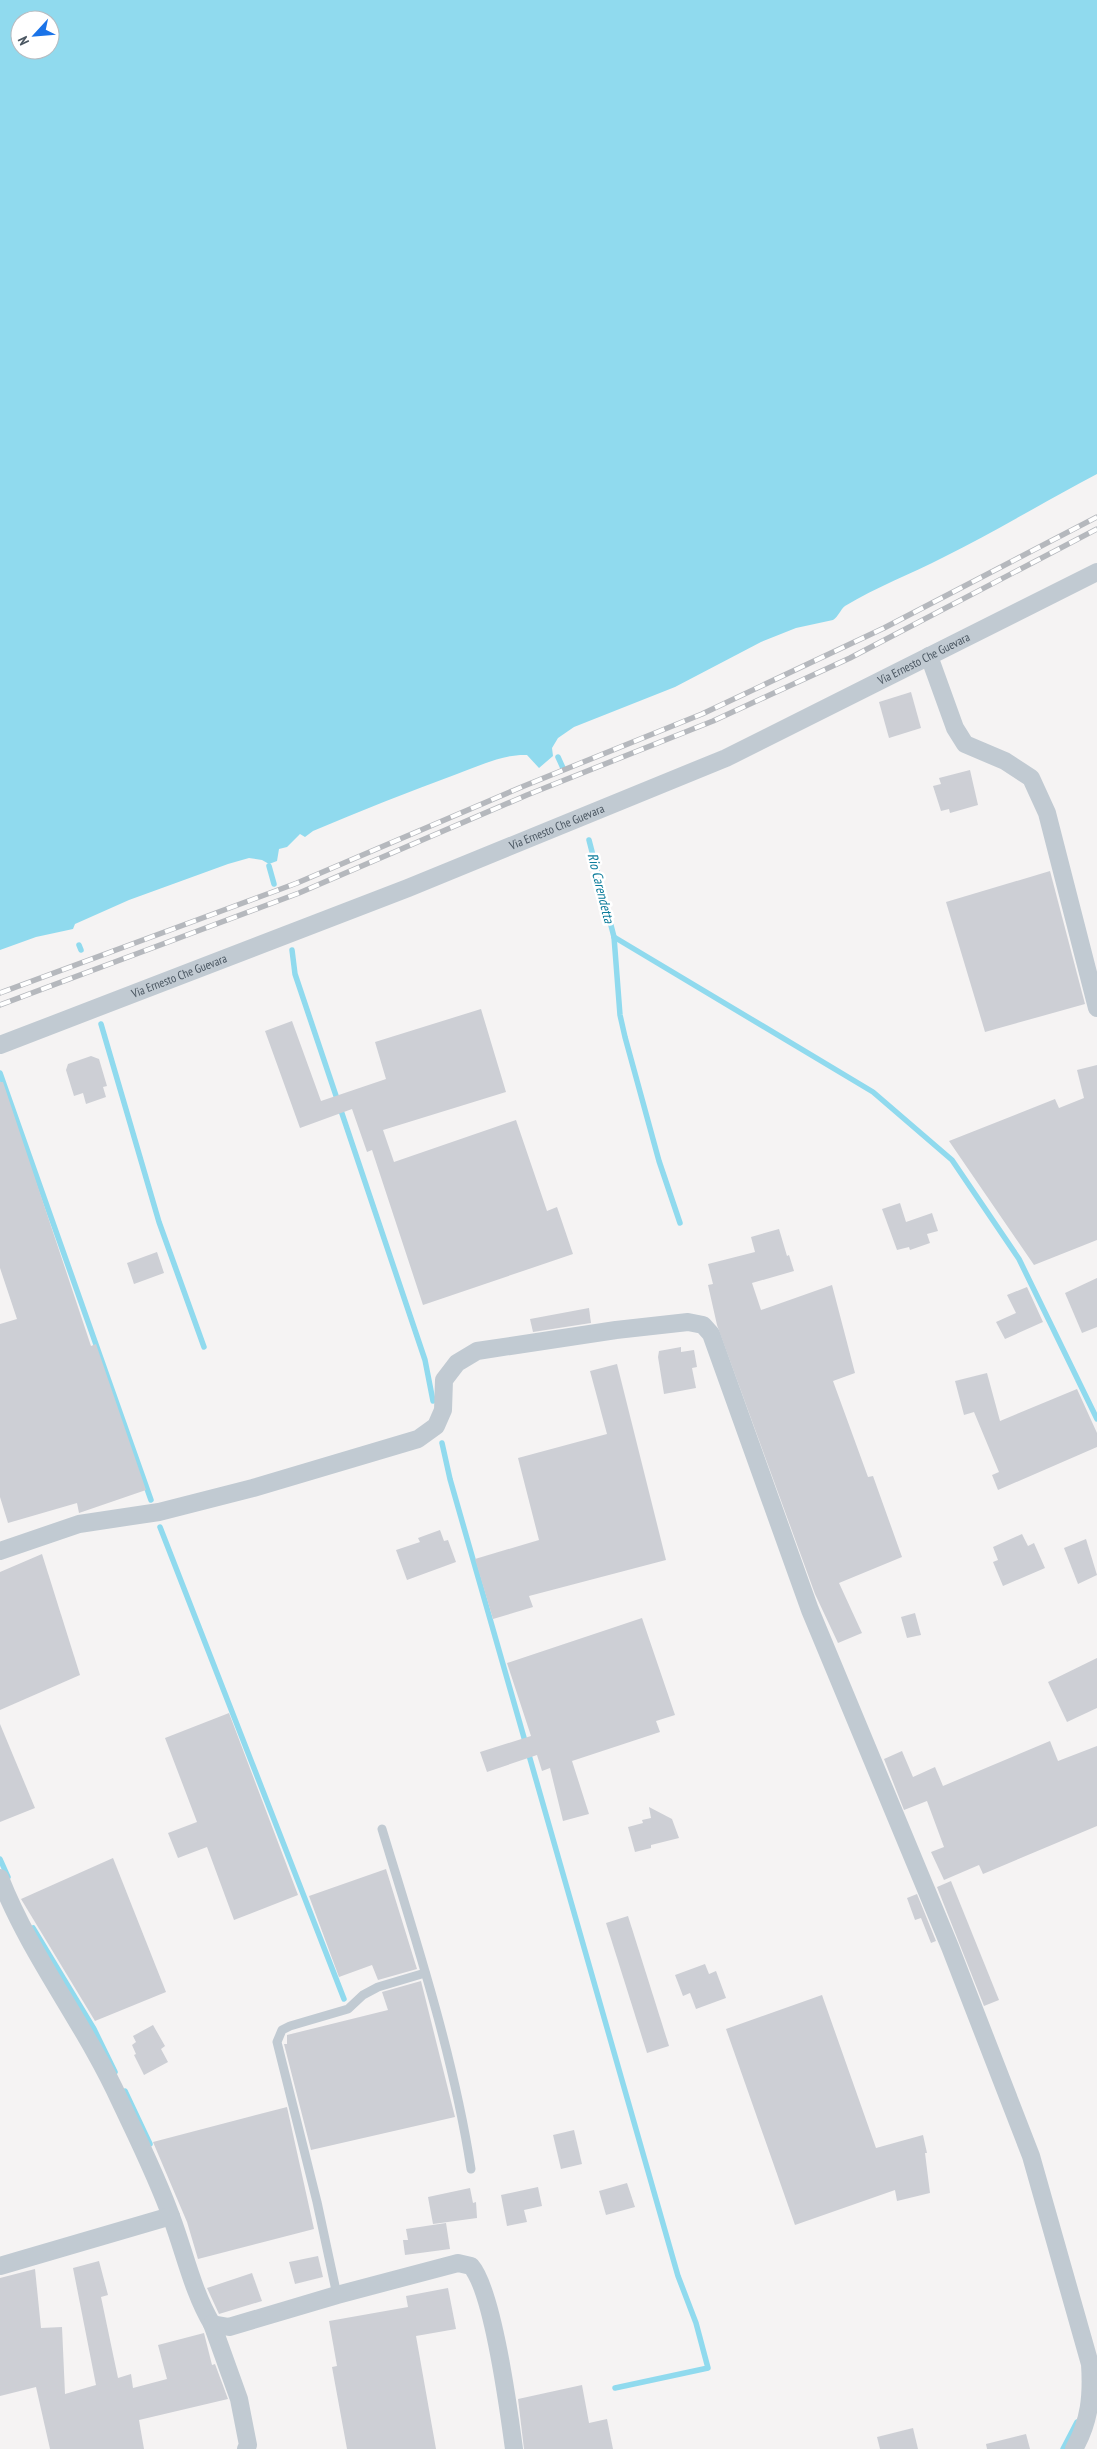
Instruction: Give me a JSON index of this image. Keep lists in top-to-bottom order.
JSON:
{
  "streets": {
    "street": ["Via Ernesto Che Guevara"]
  },
  "water": ["Rio Carendetta"],
  "north": "bottom left"
}
